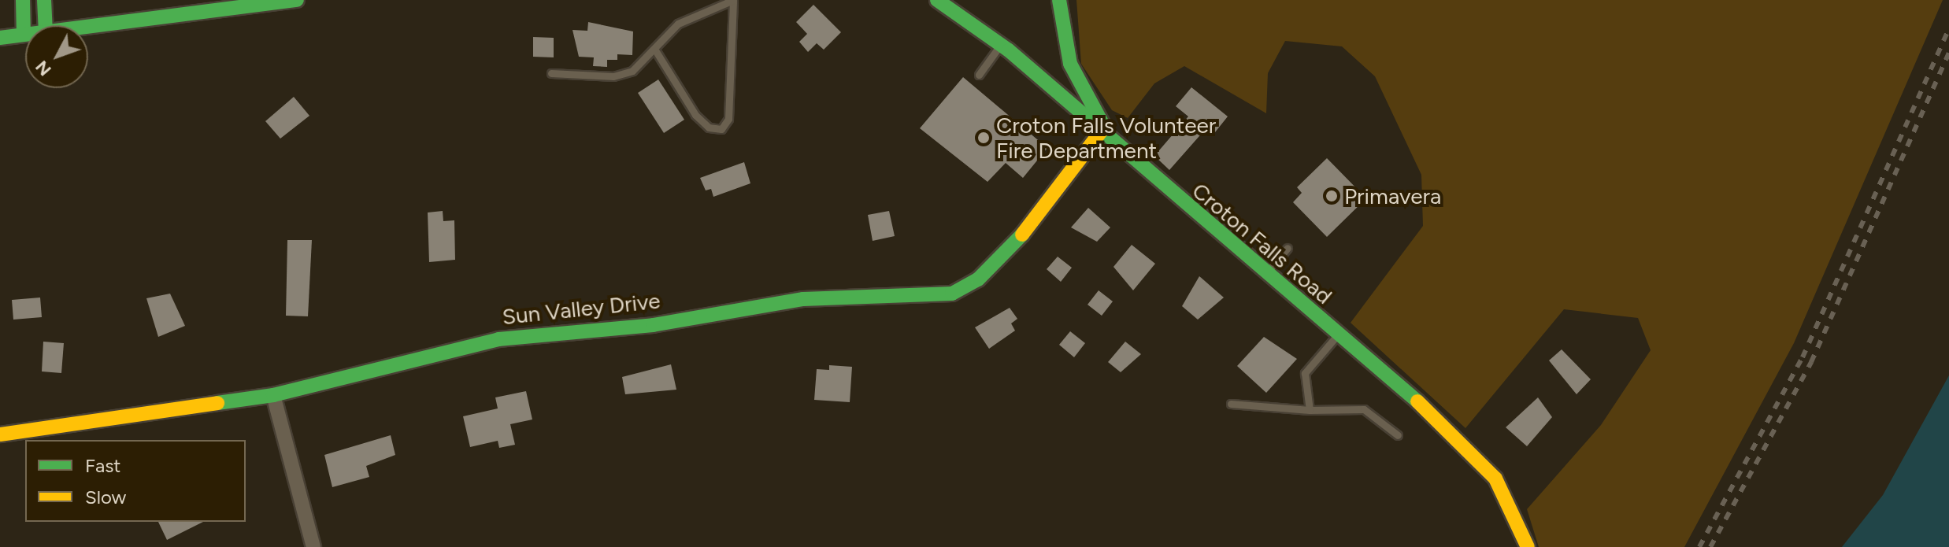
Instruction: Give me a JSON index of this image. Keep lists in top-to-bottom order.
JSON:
{
  "streets": {
    "main road": ["Croton Falls Road", "Sun Valley Drive"]
  },
  "crossings": [
    ["Croton Falls Road", "Sun Valley Drive"]
  ],
  "places": ["Croton Falls Volunteer Fire Department", "Primavera"],
  "legend": ["Fast", "Slow"],
  "north": "bottom left"
}
